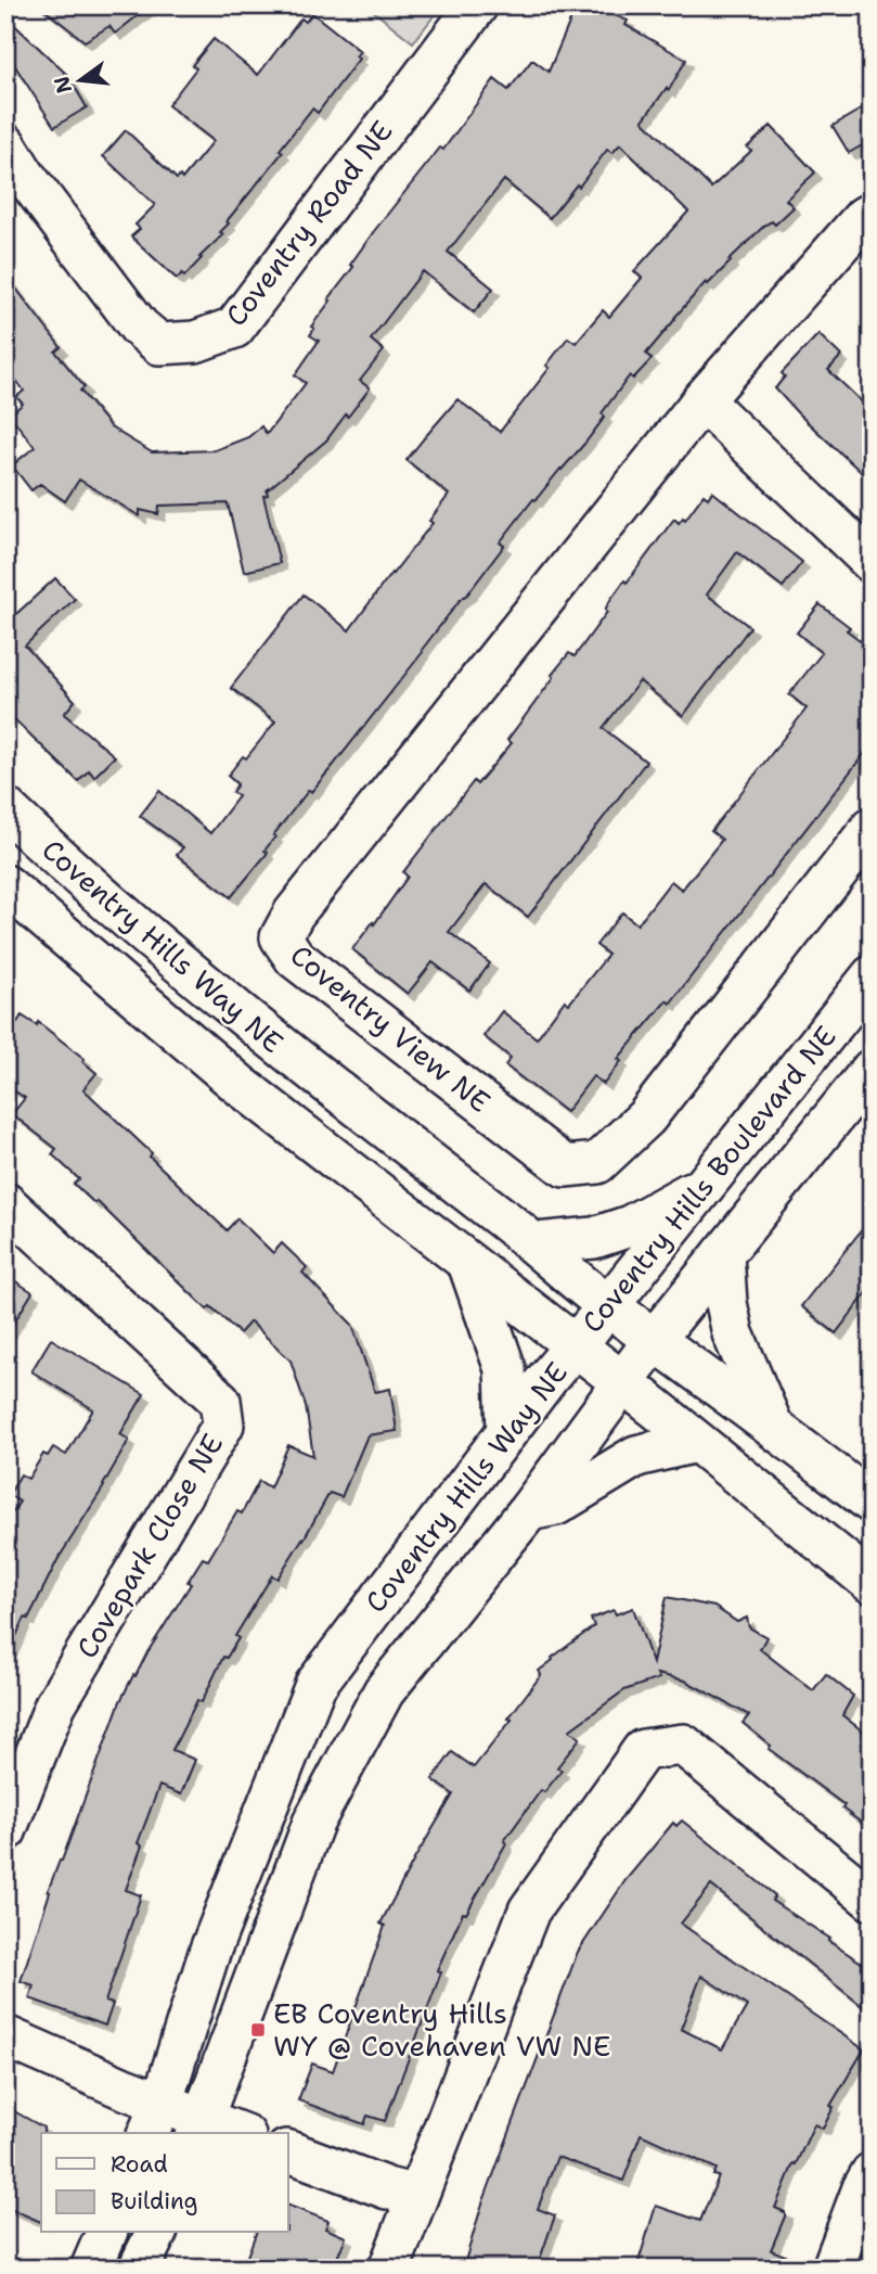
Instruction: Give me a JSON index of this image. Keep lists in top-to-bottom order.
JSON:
{
  "streets": {
    "street": [
      "Coventry Road NE",
      "Coventry Hills Way NE",
      "Coventry View NE",
      "Coventry Hills Boulevard NE",
      "Covepark Close NE"
    ]
  },
  "crossings": [
    ["Coventry Hills Way NE", "Coventry Hills Boulevard NE"]
  ],
  "places": {
    "transit": ["EB Coventry Hills WY @ Covehaven VW NE"]
  },
  "legend": ["Road", "Building"],
  "north": "left"
}
